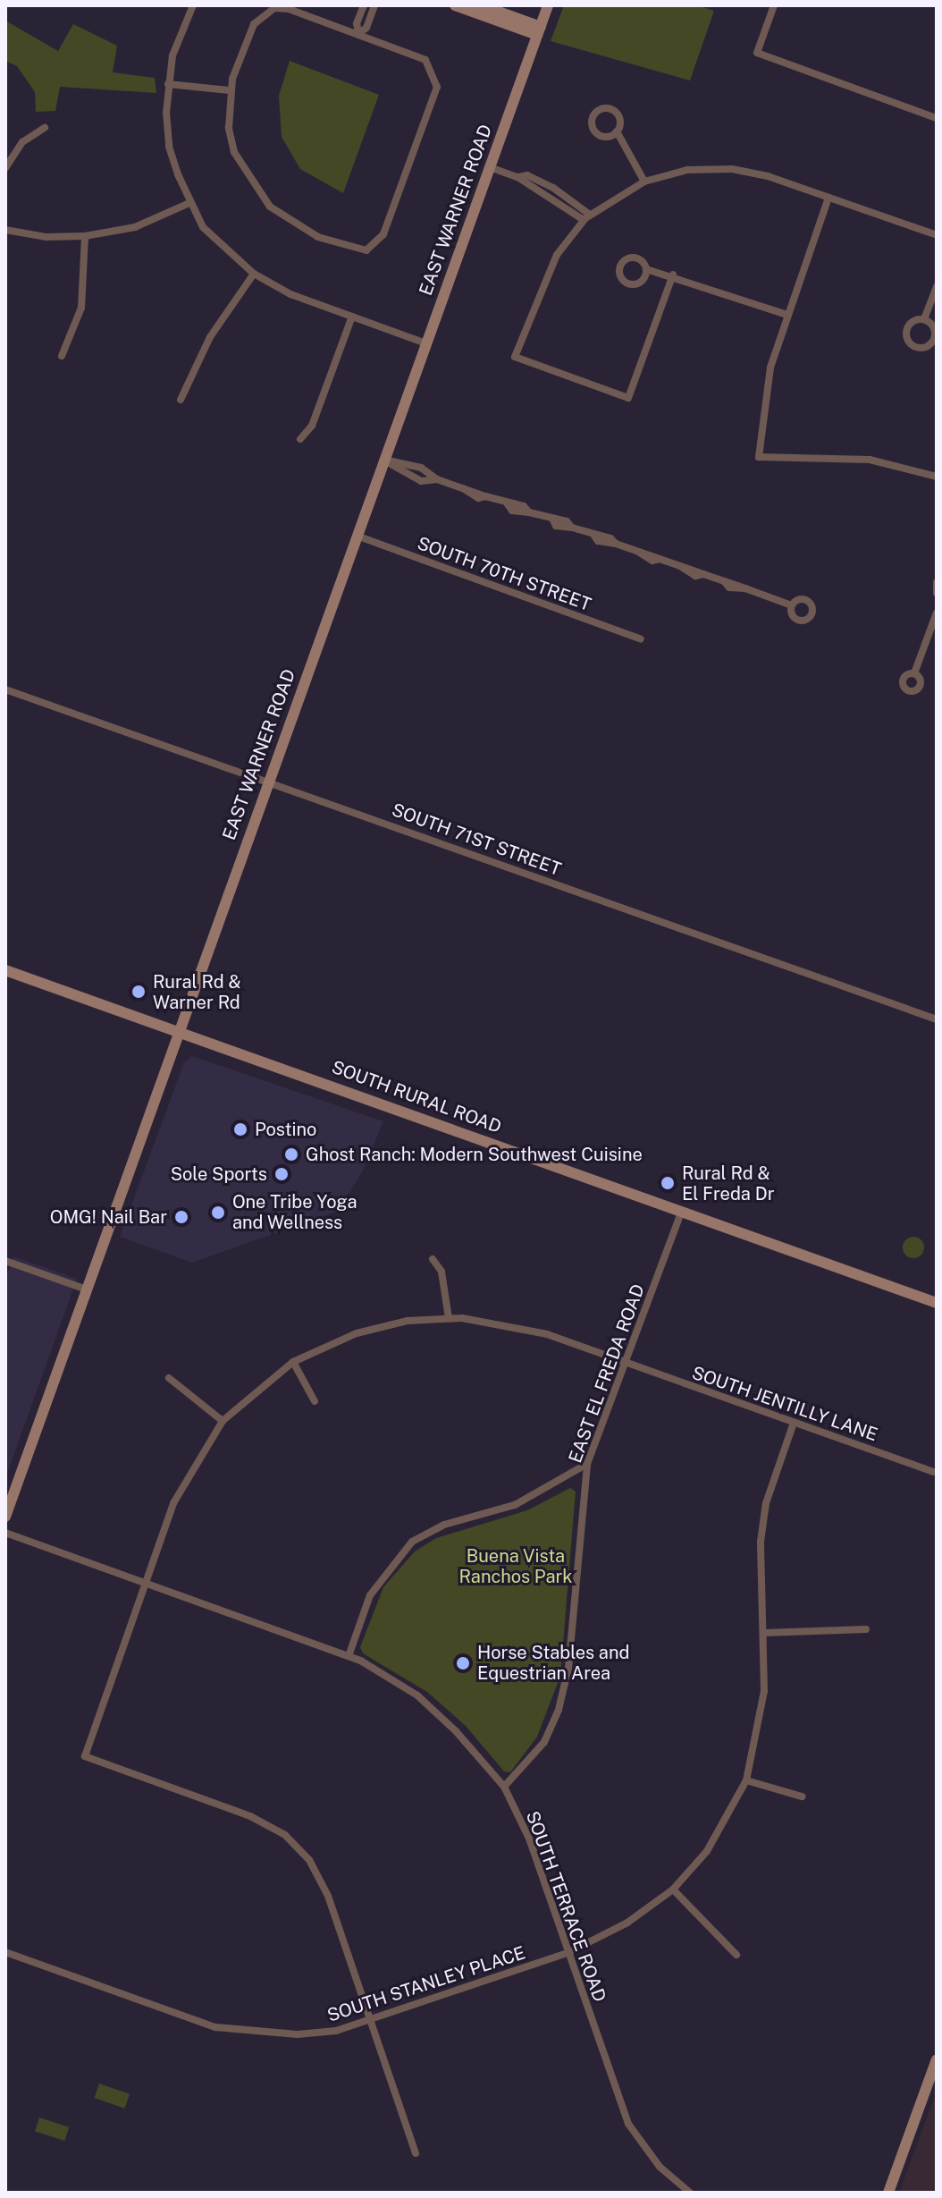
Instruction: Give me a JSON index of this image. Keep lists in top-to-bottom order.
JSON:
{
  "streets": {
    "main road": ["EAST WARNER ROAD", "SOUTH RURAL ROAD"],
    "street": [
      "SOUTH 70TH STREET",
      "SOUTH 71ST STREET",
      "EAST EL FREDA ROAD",
      "SOUTH JENTILLY LANE",
      "SOUTH TERRACE ROAD",
      "SOUTH STANLEY PLACE"
    ]
  },
  "crossings": [
    ["EAST WARNER ROAD", "SOUTH 70TH STREET"],
    ["EAST WARNER ROAD", "SOUTH 71ST STREET"],
    ["EAST WARNER ROAD", "SOUTH RURAL ROAD"],
    ["SOUTH RURAL ROAD", "EAST EL FREDA ROAD"],
    ["EAST EL FREDA ROAD", "SOUTH JENTILLY LANE"],
    ["EAST EL FREDA ROAD", "SOUTH TERRACE ROAD"],
    ["SOUTH JENTILLY LANE", "SOUTH TERRACE ROAD"],
    ["SOUTH JENTILLY LANE", "SOUTH STANLEY PLACE"],
    ["SOUTH TERRACE ROAD", "SOUTH STANLEY PLACE"]
  ],
  "parks": ["Buena Vista Ranchos Park"],
  "places": [
    "Rural Rd & Warner Rd",
    "Postino",
    "Ghost Ranch: Modern Southwest Cuisine",
    "Sole Sports",
    "Rural Rd & El Freda Dr",
    "One Tribe Yoga and Wellness",
    "OMG! Nail Bar",
    "Horse Stables and Equestrian Area"
  ]
}
